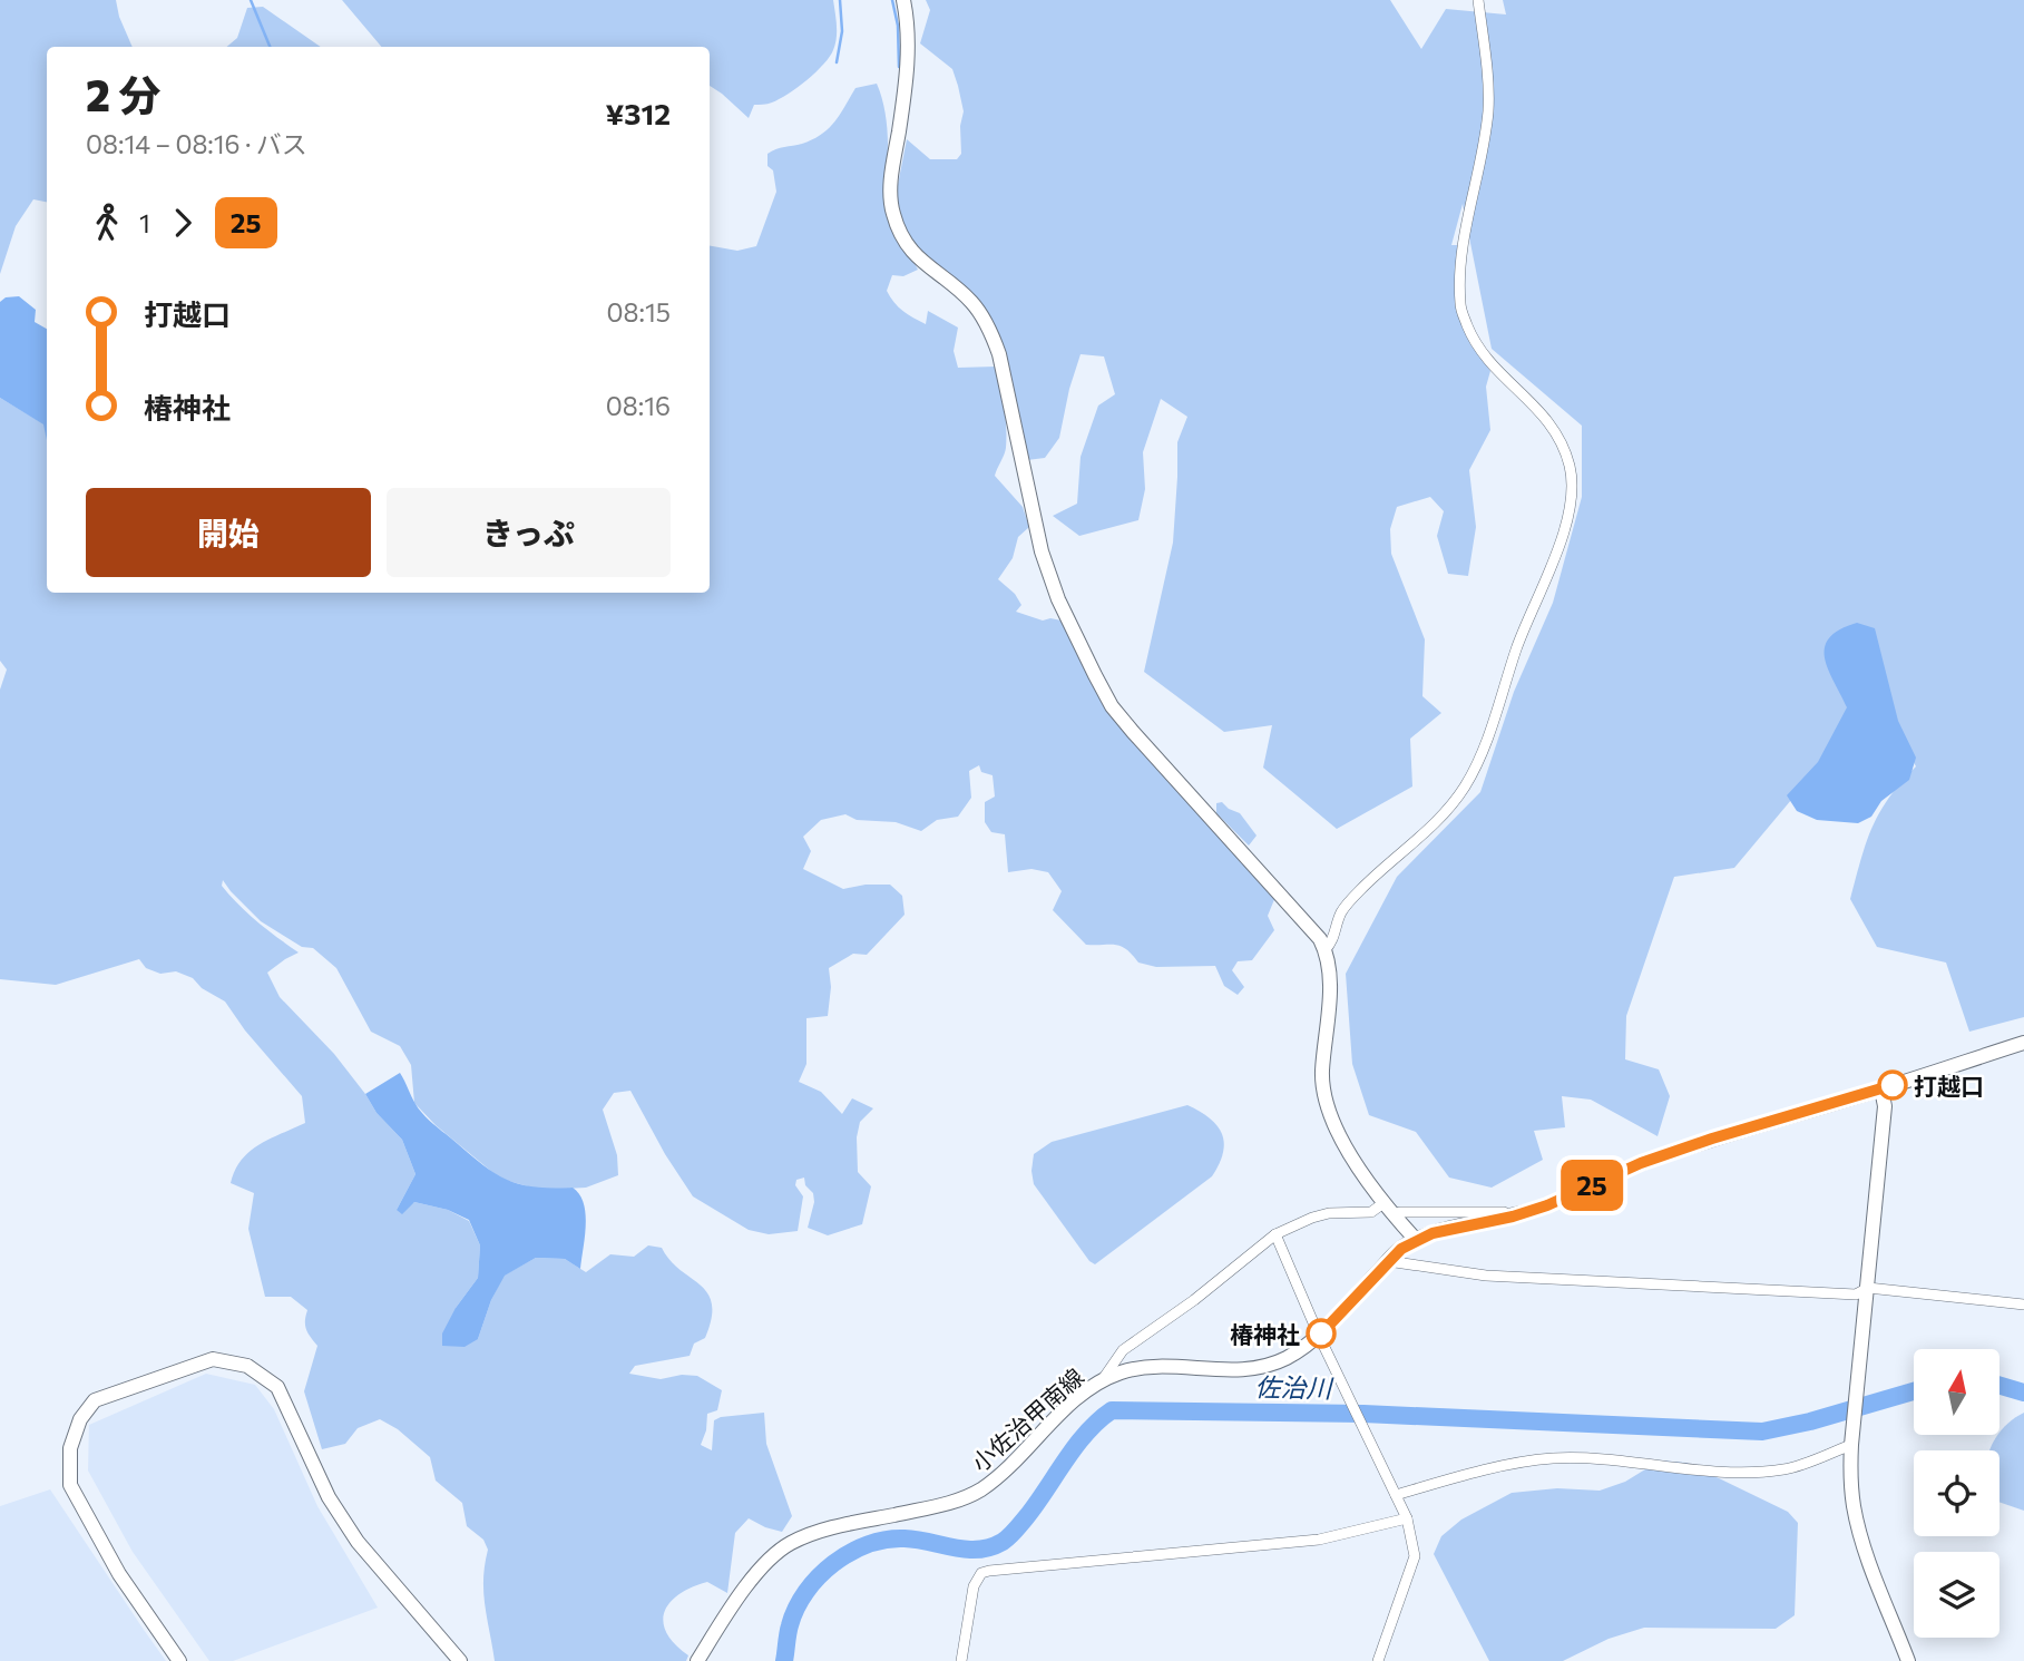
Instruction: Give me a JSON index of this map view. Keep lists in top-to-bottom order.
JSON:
{
  "streets": {
    "street": ["小佐治甲南線"]
  },
  "water": ["佐治川"],
  "places": ["打越口", "椿神社"],
  "lines": ["bus line 25"],
  "north": "top",
  "page": {
    "on_map": "25",
    "heading": ["2 分", "08:14 – 08:16 · バス", "¥312"],
    "legs": ["1", "25"],
    "list": [
      {
        "name": "打越口",
        "value": "08:15"
      },
      {
        "name": "椿神社",
        "value": "08:16"
      }
    ],
    "buttons": ["開始", "きっぷ"]
  }
}
